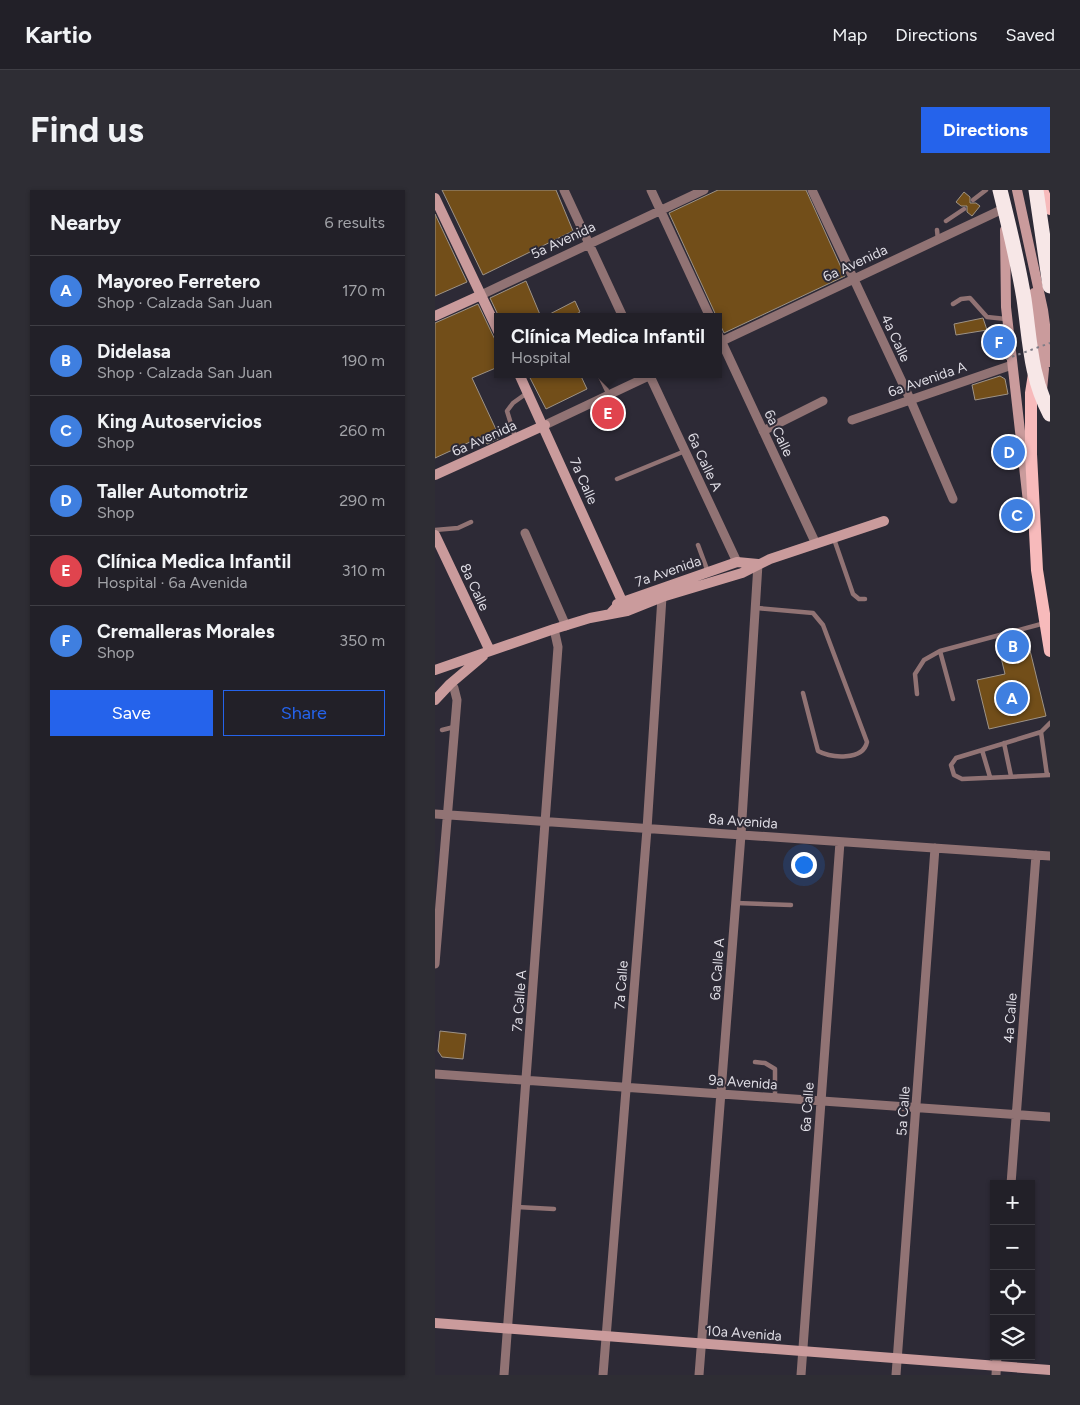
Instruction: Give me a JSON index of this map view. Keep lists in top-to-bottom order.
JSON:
{
  "streets": {
    "main road": [
      "5a Avenida",
      "6a Avenida",
      "7a Calle",
      "7a Avenida",
      "8a Calle",
      "10a Avenida"
    ],
    "street": [
      "4a Calle",
      "6a Avenida A",
      "6a Calle",
      "6a Calle A",
      "8a Avenida",
      "7a Calle A",
      "9a Avenida",
      "5a Calle"
    ]
  },
  "crossings": [
    ["6a Avenida", "4a Calle"],
    ["6a Avenida", "7a Calle"],
    ["4a Calle", "6a Avenida A"],
    ["4a Calle", "8a Avenida"],
    ["4a Calle", "9a Avenida"],
    ["6a Calle", "7a Avenida"],
    ["6a Calle", "8a Avenida"],
    ["6a Calle", "9a Avenida"],
    ["6a Calle", "10a Avenida"],
    ["6a Calle A", "7a Avenida"],
    ["6a Calle A", "8a Avenida"],
    ["6a Calle A", "9a Avenida"],
    ["6a Calle A", "10a Avenida"],
    ["7a Calle", "7a Avenida"],
    ["7a Calle", "8a Avenida"],
    ["7a Calle", "9a Avenida"],
    ["7a Calle", "10a Avenida"],
    ["7a Avenida", "8a Calle"],
    ["7a Avenida", "7a Calle A"],
    ["8a Avenida", "7a Calle A"],
    ["8a Avenida", "5a Calle"],
    ["7a Calle A", "9a Avenida"],
    ["7a Calle A", "10a Avenida"],
    ["9a Avenida", "5a Calle"],
    ["5a Calle", "10a Avenida"]
  ],
  "page": {
    "header": "Kartio",
    "nav": ["Map", "Directions", "Saved"],
    "buttons": [
      "Directions",
      ["Save", "Share"]
    ],
    "title": "Find us",
    "heading": ["Nearby", "6 results"],
    "list": [
      {
        "mark": "A",
        "name": "Mayoreo Ferretero",
        "note": "Shop · Calzada San Juan",
        "value": "170 m"
      },
      {
        "mark": "B",
        "name": "Didelasa",
        "note": "Shop · Calzada San Juan",
        "value": "190 m"
      },
      {
        "mark": "C",
        "name": "King Autoservicios",
        "note": "Shop",
        "value": "260 m"
      },
      {
        "mark": "D",
        "name": "Taller Automotriz",
        "note": "Shop",
        "value": "290 m"
      },
      {
        "mark": "E",
        "name": "Clínica Medica Infantil",
        "note": "Hospital · 6a Avenida",
        "value": "310 m"
      },
      {
        "mark": "F",
        "name": "Cremalleras Morales",
        "note": "Shop",
        "value": "350 m"
      }
    ],
    "popup": ["Clínica Medica Infantil", "Hospital"],
    "pins": [
      "F",
      "E",
      "D",
      "C",
      "B",
      "A"
    ],
    "map_buttons": ["+", "−"]
  }
}
